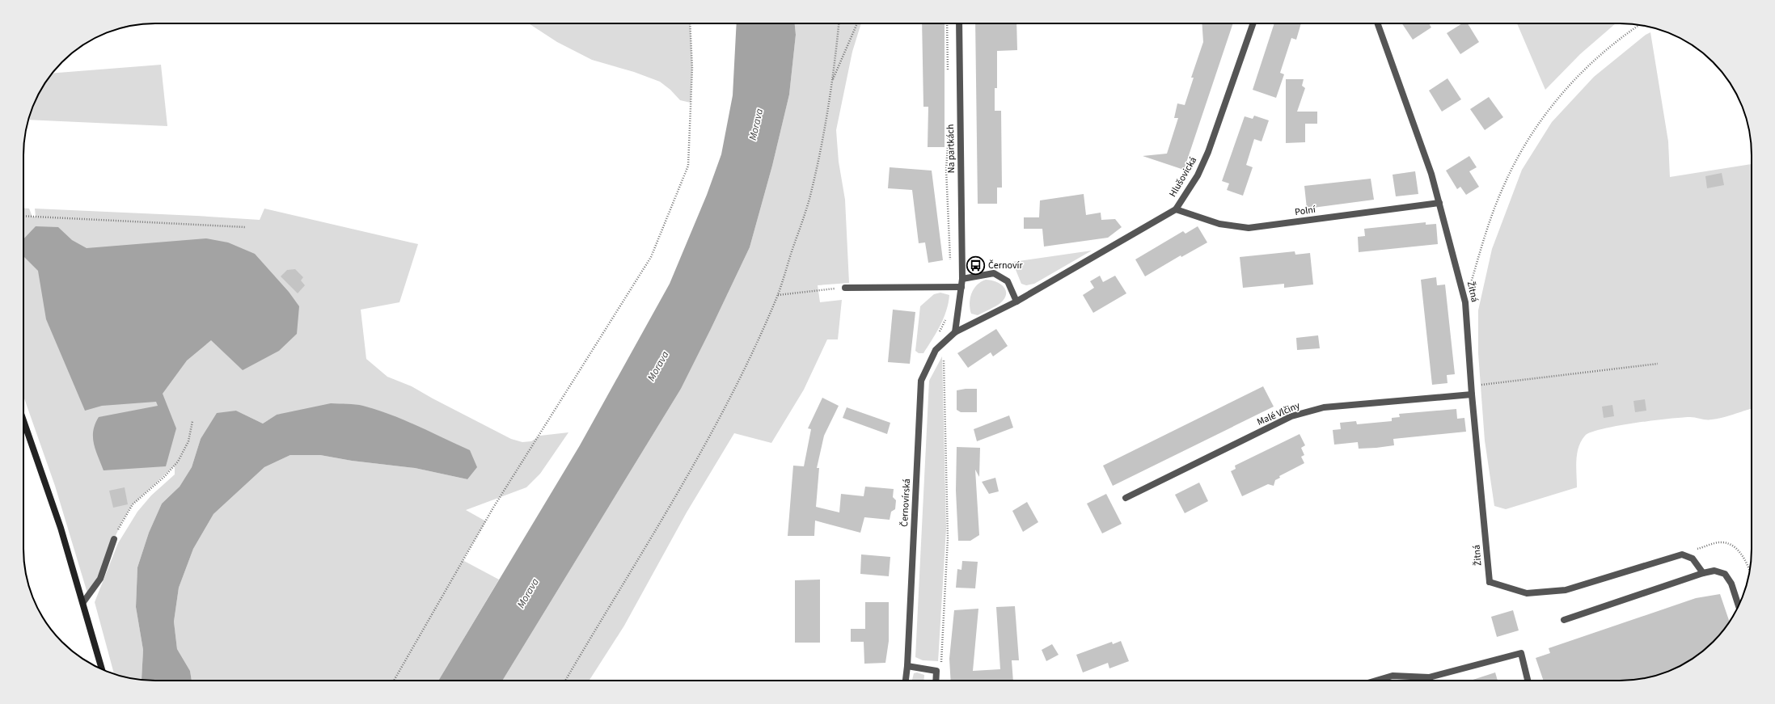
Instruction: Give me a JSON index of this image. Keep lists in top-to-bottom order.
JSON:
{
  "streets": {
    "street": [
      "Na partkách",
      "Hlušovická",
      "Polní",
      "Žitná",
      "Malé Vlčiny",
      "Černovírská"
    ]
  },
  "crossings": [
    ["Na partkách", "Hlušovická"],
    ["Na partkách", "Černovírská"],
    ["Hlušovická", "Polní"],
    ["Hlušovická", "Černovírská"],
    ["Polní", "Žitná"],
    ["Žitná", "Malé Vlčiny"]
  ],
  "water": ["Morava"],
  "places": {
    "bus stop": ["Černovír"]
  }
}
